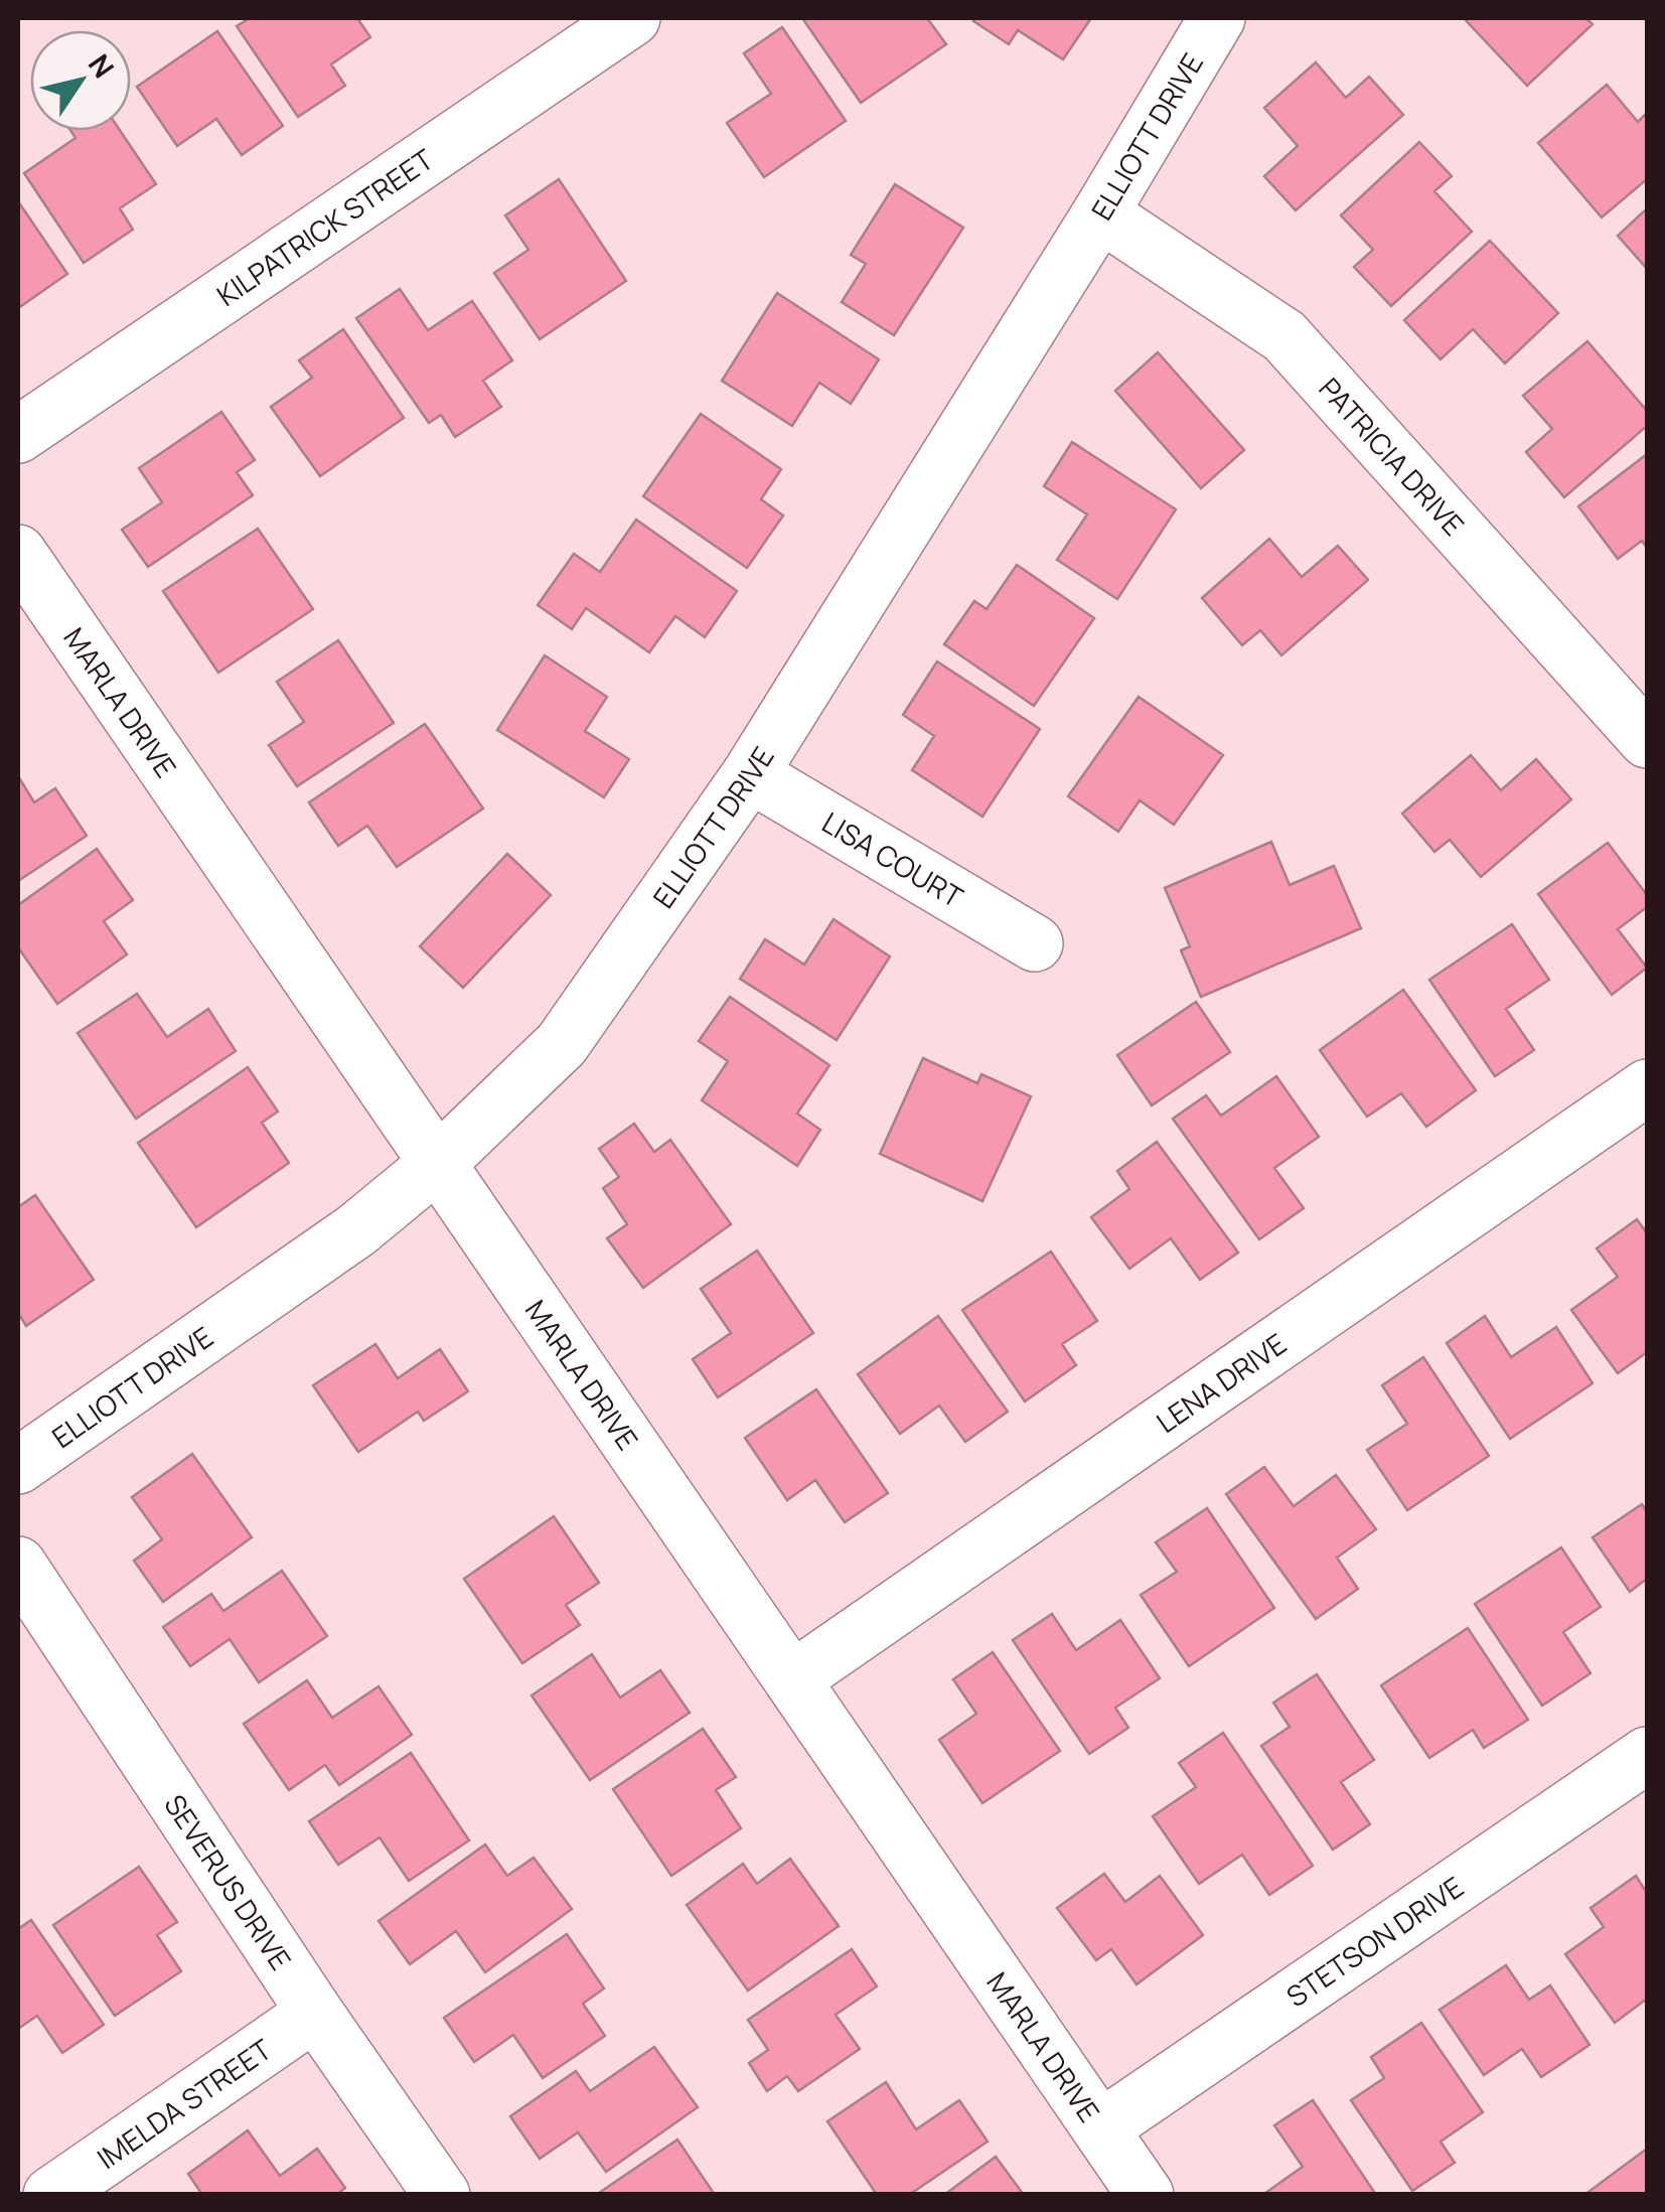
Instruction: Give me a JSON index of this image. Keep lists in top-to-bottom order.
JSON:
{
  "streets": {
    "street": [
      "ELLIOTT DRIVE",
      "KILPATRICK STREET",
      "PATRICIA DRIVE",
      "MARLA DRIVE",
      "LISA COURT",
      "LENA DRIVE",
      "SEVERUS DRIVE",
      "STETSON DRIVE",
      "IMELDA STREET"
    ]
  },
  "crossings": [
    ["ELLIOTT DRIVE", "PATRICIA DRIVE"],
    ["ELLIOTT DRIVE", "MARLA DRIVE"],
    ["ELLIOTT DRIVE", "LISA COURT"],
    ["MARLA DRIVE", "LENA DRIVE"],
    ["MARLA DRIVE", "STETSON DRIVE"],
    ["SEVERUS DRIVE", "IMELDA STREET"]
  ],
  "north": "top right"
}
